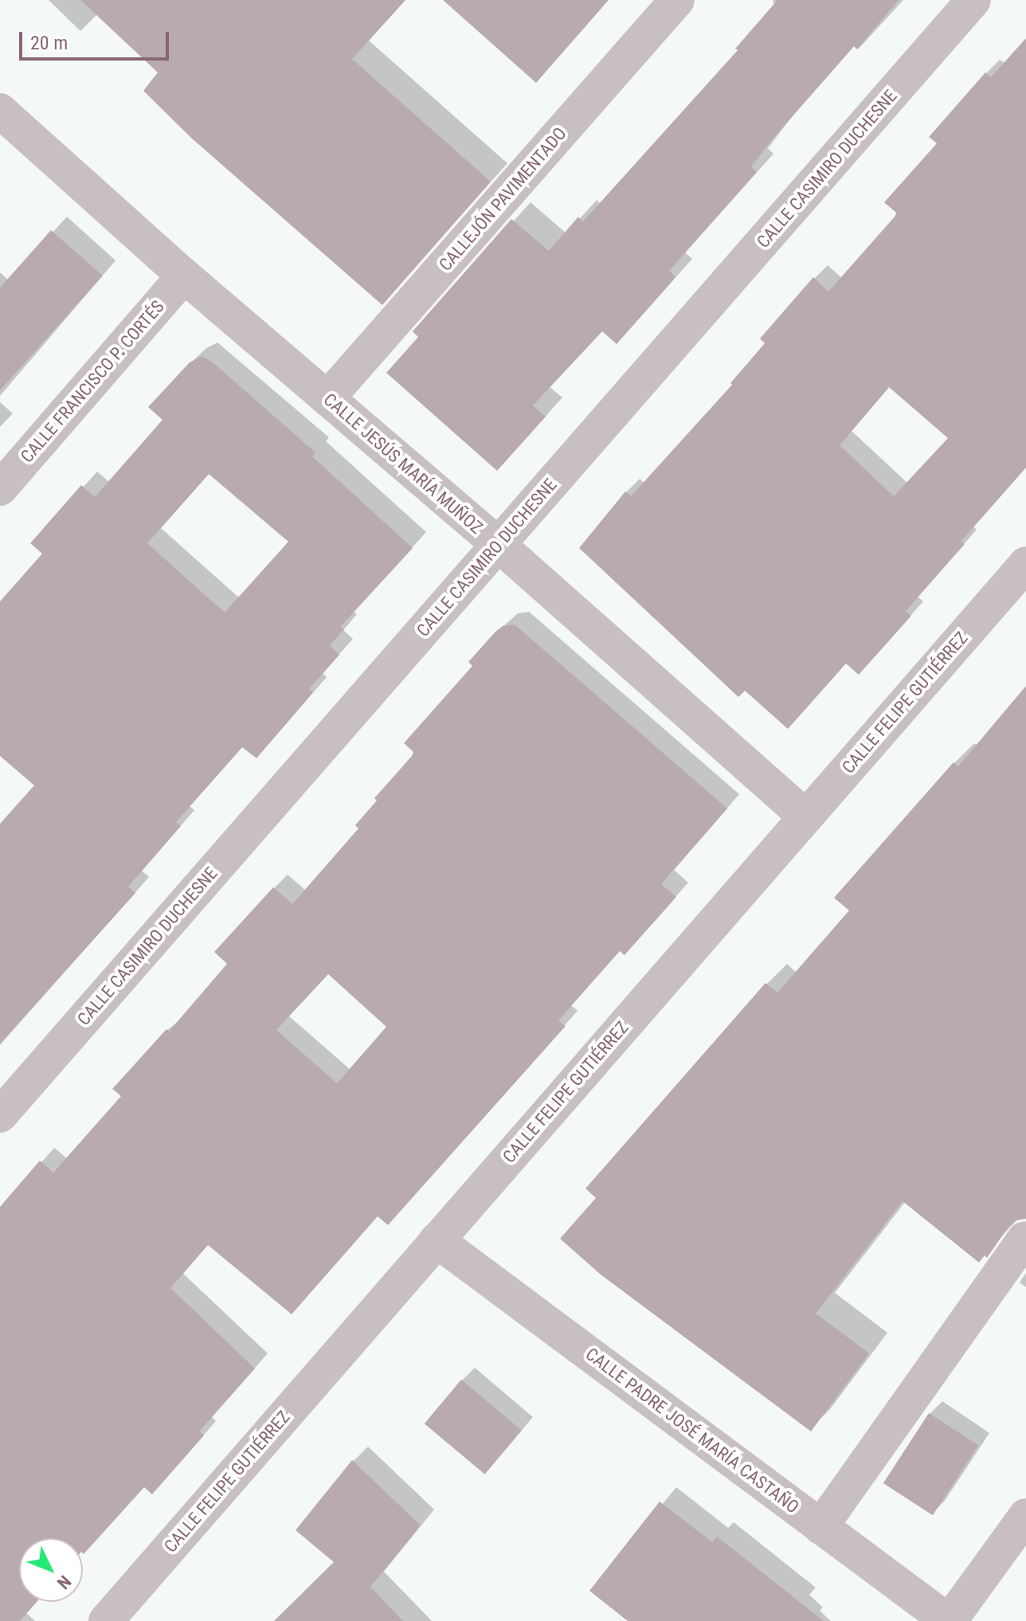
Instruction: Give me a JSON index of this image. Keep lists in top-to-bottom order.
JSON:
{
  "streets": {
    "street": [
      "CALLE CASIMIRO DUCHESNE",
      "CALLEJÓN PAVIMENTADO",
      "CALLE FRANCISCO P. CORTÉS",
      "CALLE JESÚS MARÍA MUÑOZ",
      "CALLE FELIPE GUTIÉRREZ",
      "CALLE PADRE JOSÉ MARÍA CASTAÑO"
    ]
  },
  "crossings": [
    ["CALLE CASIMIRO DUCHESNE", "CALLE JESÚS MARÍA MUÑOZ"],
    ["CALLEJÓN PAVIMENTADO", "CALLE JESÚS MARÍA MUÑOZ"],
    ["CALLE FRANCISCO P. CORTÉS", "CALLE JESÚS MARÍA MUÑOZ"],
    ["CALLE JESÚS MARÍA MUÑOZ", "CALLE FELIPE GUTIÉRREZ"],
    ["CALLE FELIPE GUTIÉRREZ", "CALLE PADRE JOSÉ MARÍA CASTAÑO"]
  ],
  "scale_bar": "20 m",
  "north": "bottom right"
}
